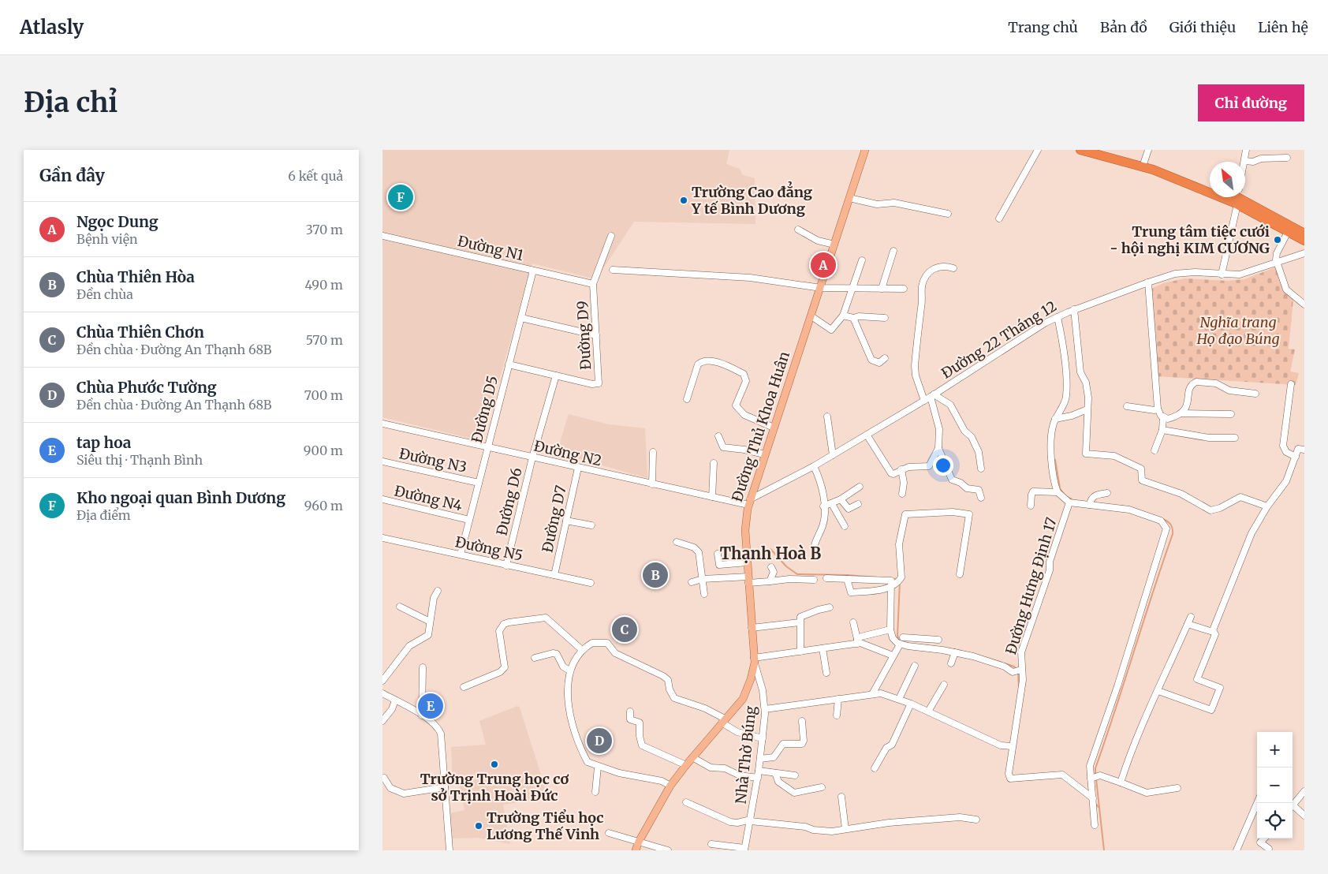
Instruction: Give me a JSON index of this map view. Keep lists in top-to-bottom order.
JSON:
{
  "streets": {
    "main road": ["Đường Thủ Khoa Huân"],
    "street": [
      "Đường N1",
      "Đường D9",
      "Đường 22 Tháng 12",
      "Đường D5",
      "Đường N2",
      "Đường N3",
      "Đường N4",
      "Đường D6",
      "Đường D7",
      "Đường N5",
      "Đường Hưng Định 17",
      "Nhà Thờ Búng"
    ]
  },
  "crossings": [
    ["Đường N1", "Đường D9"],
    ["Đường N1", "Đường D5"],
    ["Đường D9", "Đường D6"],
    ["Đường 22 Tháng 12", "Đường Thủ Khoa Huân"],
    ["Đường 22 Tháng 12", "Đường N2"],
    ["Đường D5", "Đường N2"],
    ["Đường D5", "Đường N3"],
    ["Đường D5", "Đường N4"],
    ["Đường D5", "Đường N5"],
    ["Đường Thủ Khoa Huân", "Đường N2"],
    ["Đường Thủ Khoa Huân", "Nhà Thờ Búng"],
    ["Đường N2", "Đường D6"],
    ["Đường N2", "Đường D7"],
    ["Đường D6", "Đường N5"],
    ["Đường D7", "Đường N5"]
  ],
  "districts": ["Thạnh Hoà B"],
  "parks": ["Nghĩa trang Họ đạo Búng"],
  "places": [
    "Trường Cao đẳng Y tế Bình Dương",
    "Trung tâm tiệc cưới - hội nghị KIM CƯƠNG",
    "Trường Trung học cơ sở Trịnh Hoài Đức",
    "Trường Tiểu học Lương Thế Vinh"
  ],
  "north": "top left",
  "page": {
    "header": "Atlasly",
    "nav": [
      "Trang chủ",
      "Bản đồ",
      "Giới thiệu",
      "Liên hệ"
    ],
    "buttons": "Chỉ đường",
    "title": "Địa chỉ",
    "heading": ["Gần đây", "6 kết quả"],
    "pins": [
      "F",
      "A",
      "B",
      "C",
      "E",
      "D"
    ],
    "list": [
      {
        "mark": "A",
        "name": "Ngọc Dung",
        "note": "Bệnh viện",
        "value": "370 m"
      },
      {
        "mark": "B",
        "name": "Chùa Thiên Hòa",
        "note": "Đền chùa",
        "value": "490 m"
      },
      {
        "mark": "C",
        "name": "Chùa Thiên Chơn",
        "note": "Đền chùa · Đường An Thạnh 68B",
        "value": "570 m"
      },
      {
        "mark": "D",
        "name": "Chùa Phước Tường",
        "note": "Đền chùa · Đường An Thạnh 68B",
        "value": "700 m"
      },
      {
        "mark": "E",
        "name": "tap hoa",
        "note": "Siêu thị · Thạnh Bình",
        "value": "900 m"
      },
      {
        "mark": "F",
        "name": "Kho ngoại quan Bình Dương",
        "note": "Địa điểm",
        "value": "960 m"
      }
    ],
    "map_buttons": ["+", "−"]
  }
}
